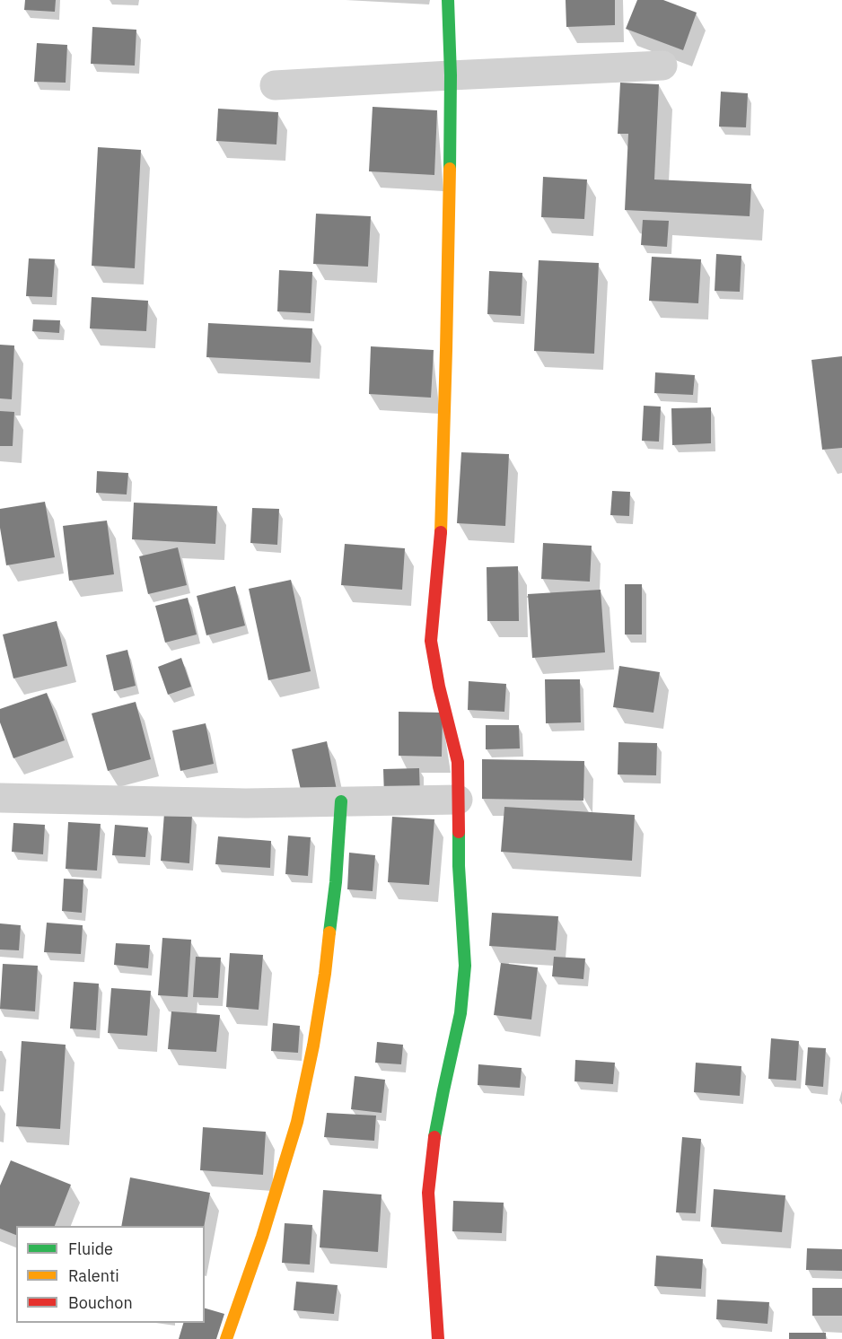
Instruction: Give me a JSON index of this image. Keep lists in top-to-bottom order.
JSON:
{
  "legend": ["Fluide", "Ralenti", "Bouchon"]
}
